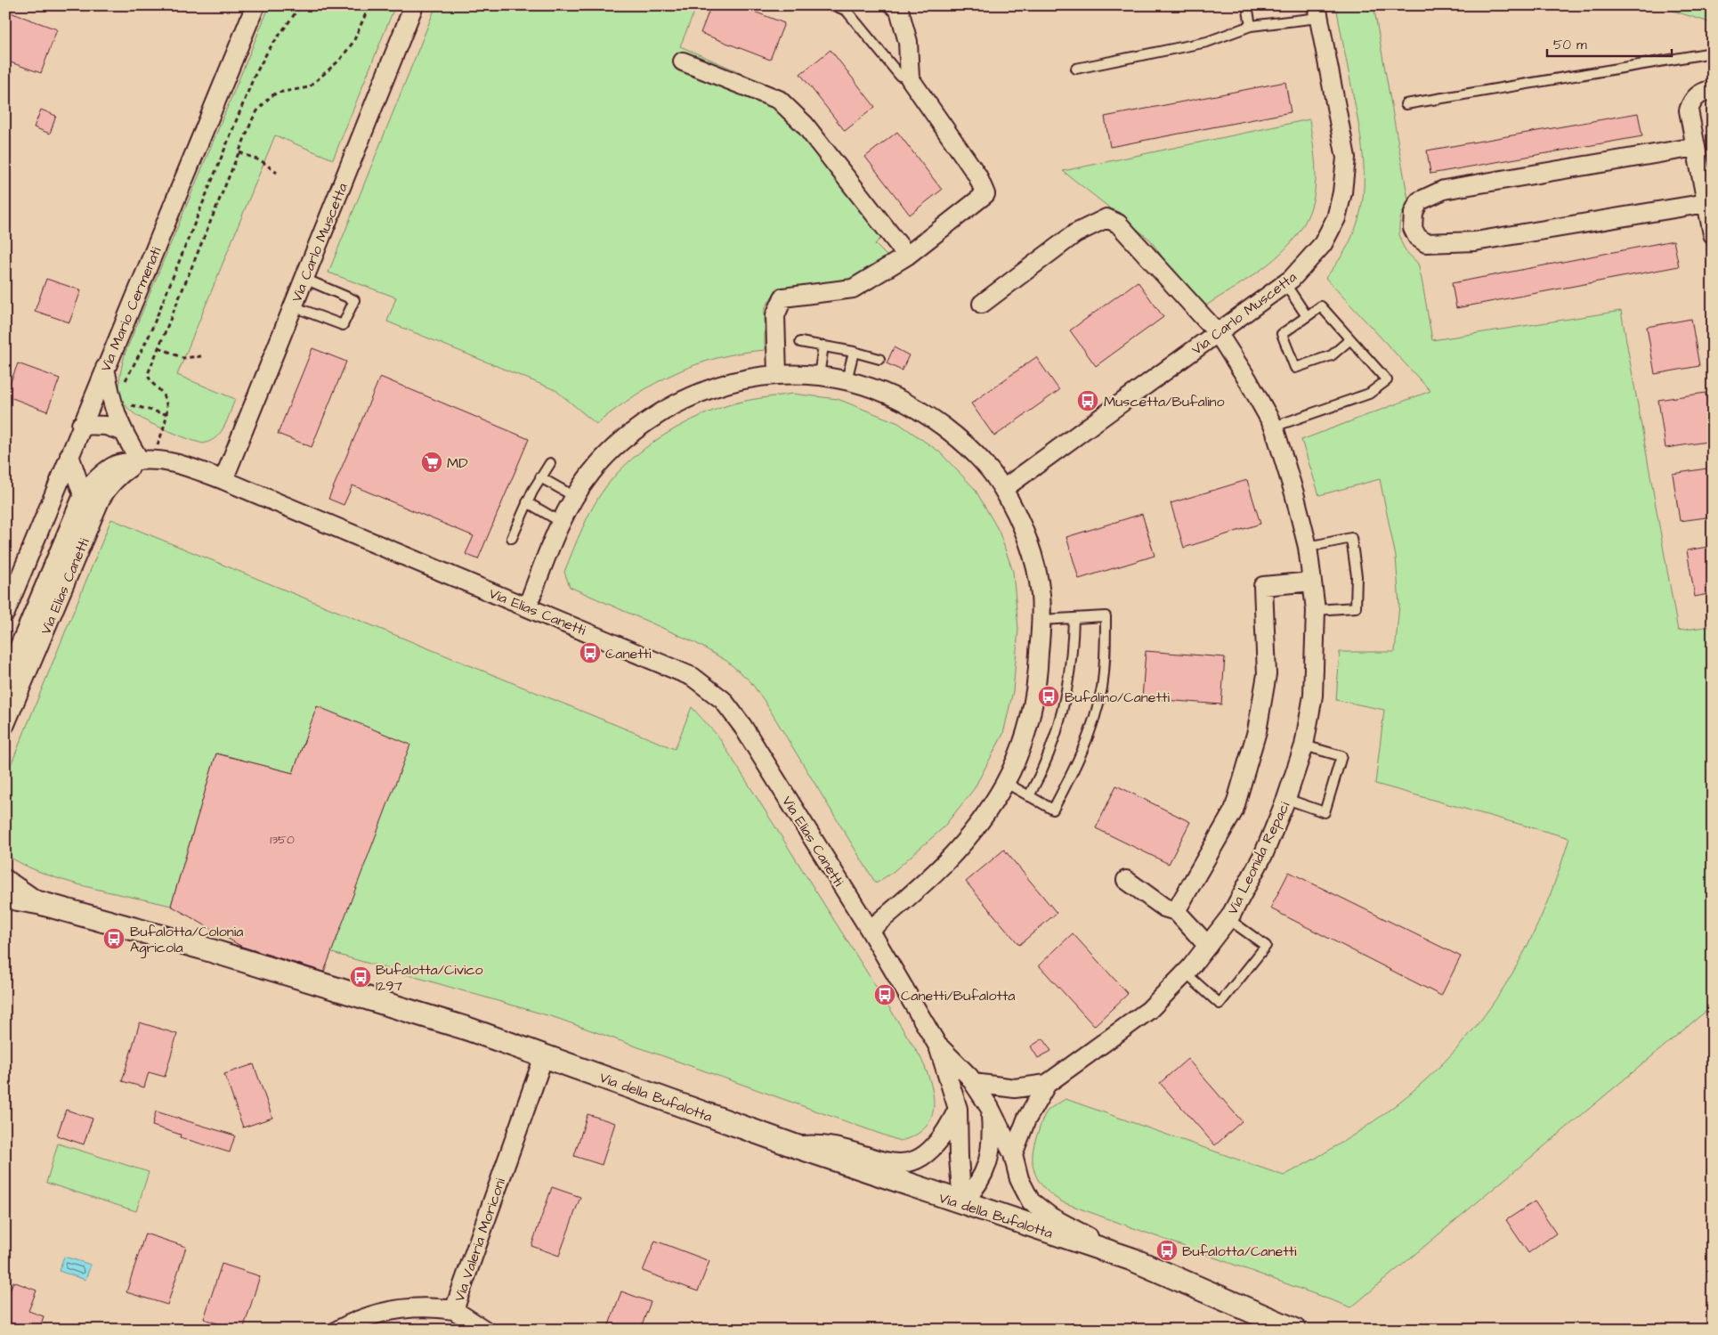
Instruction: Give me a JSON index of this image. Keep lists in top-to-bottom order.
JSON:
{
  "streets": {
    "street": [
      "Via Carlo Muscetta",
      "Via Mario Cermenati",
      "Via Elias Canetti",
      "Via Leonida Repaci",
      "Via della Bufalotta",
      "Via Valeria Moriconi"
    ]
  },
  "crossings": [
    ["Via Carlo Muscetta", "Via Elias Canetti"],
    ["Via Carlo Muscetta", "Via Leonida Repaci"],
    ["Via della Bufalotta", "Via Valeria Moriconi"]
  ],
  "places": {
    "bus stop": [
      "Muscetta/Bufalino",
      "Canetti",
      "Bufalino/Canetti",
      "Bufalotta/Colonia Agricola",
      "Bufalotta/Civico 1297",
      "Canetti/Bufalotta",
      "Bufalotta/Canetti"
    ],
    "supermarket": ["MD"]
  },
  "house_numbers": ["1350"],
  "scale_bar": "50 m"
}
